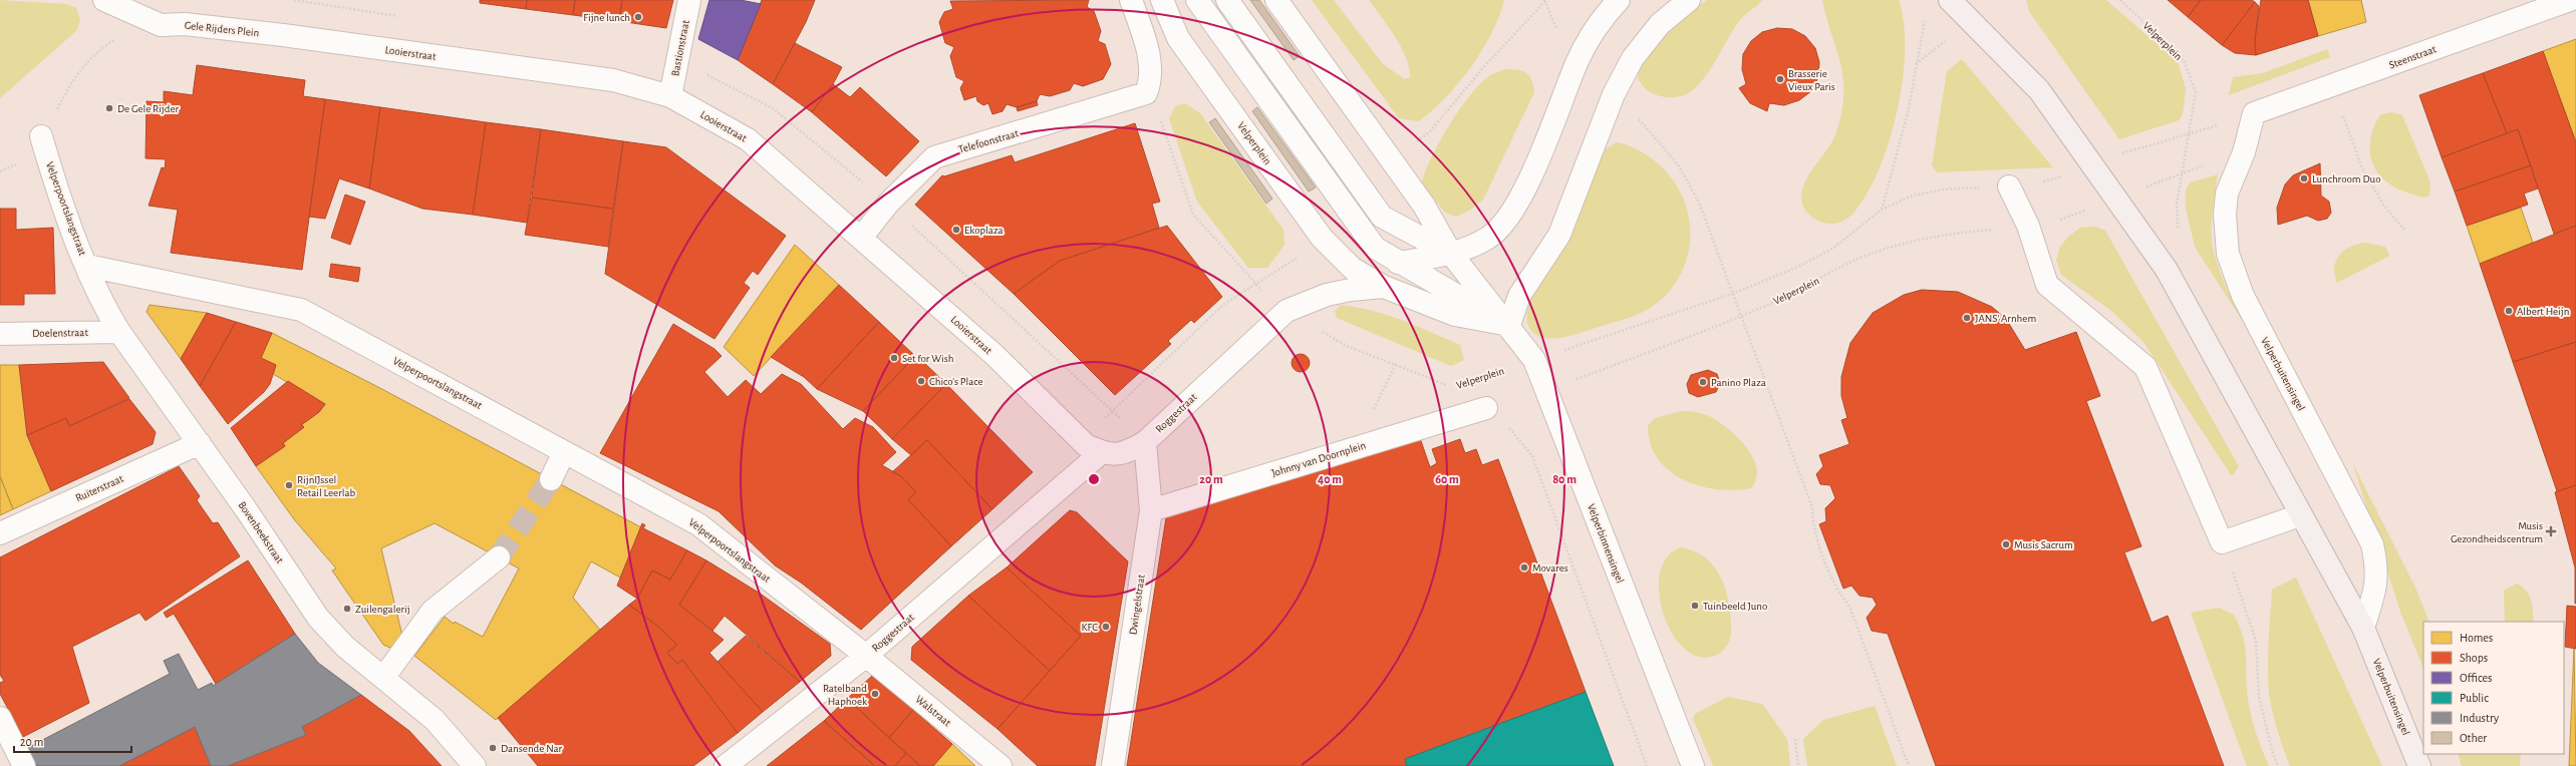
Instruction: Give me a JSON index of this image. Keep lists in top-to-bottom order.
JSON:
{
  "streets": {
    "main road": ["Velperbuitensingel"],
    "street": [
      "Gele Rijders Plein",
      "Velperplein",
      "Bastionstraat",
      "Looierstraat",
      "Steenstraat",
      "Telefoonstraat",
      "Velperpoortslangstraat",
      "Doelenstraat",
      "Roggestraat",
      "Johnny van Doornplein",
      "Ruiterstraat",
      "Bovenbeekstraat",
      "Velperbinnensingel",
      "Dwingelstraat",
      "Walstraat"
    ]
  },
  "crossings": [
    ["Gele Rijders Plein", "Looierstraat"],
    ["Velperplein", "Velperbuitensingel"],
    ["Velperplein", "Roggestraat"],
    ["Velperplein", "Johnny van Doornplein"],
    ["Velperplein", "Velperbinnensingel"],
    ["Bastionstraat", "Looierstraat"],
    ["Looierstraat", "Telefoonstraat"],
    ["Looierstraat", "Roggestraat"],
    ["Steenstraat", "Velperbuitensingel"],
    ["Velperpoortslangstraat", "Roggestraat"],
    ["Velperpoortslangstraat", "Bovenbeekstraat"],
    ["Velperpoortslangstraat", "Walstraat"],
    ["Doelenstraat", "Bovenbeekstraat"],
    ["Roggestraat", "Dwingelstraat"],
    ["Roggestraat", "Walstraat"],
    ["Johnny van Doornplein", "Dwingelstraat"],
    ["Ruiterstraat", "Bovenbeekstraat"]
  ],
  "places": {
    "other": [
      "Fijne lunch",
      "Brasserie Vieux Paris",
      "De Gele Rijder",
      "Lunchroom Duo",
      "Ekoplaza",
      "Albert Heijn",
      "JANS' Arnhem",
      "Set for Wish",
      "Chico's Place",
      "Panino Plaza",
      "RijnIJssel Retail Leerlab",
      "Musis Sacrum",
      "Movares",
      "Tuinbeeld Juno",
      "Zuilengalerij",
      "KFC",
      "Ratelband Haphoek",
      "Dansende Nar"
    ],
    "health": ["Musis Gezondheidscentrum"]
  },
  "legend": [
    "Homes",
    "Shops",
    "Offices",
    "Public",
    "Industry",
    "Other"
  ],
  "scale_bar": "20 m",
  "rings": [
    "20 m",
    "40 m",
    "60 m",
    "80 m"
  ]
}
